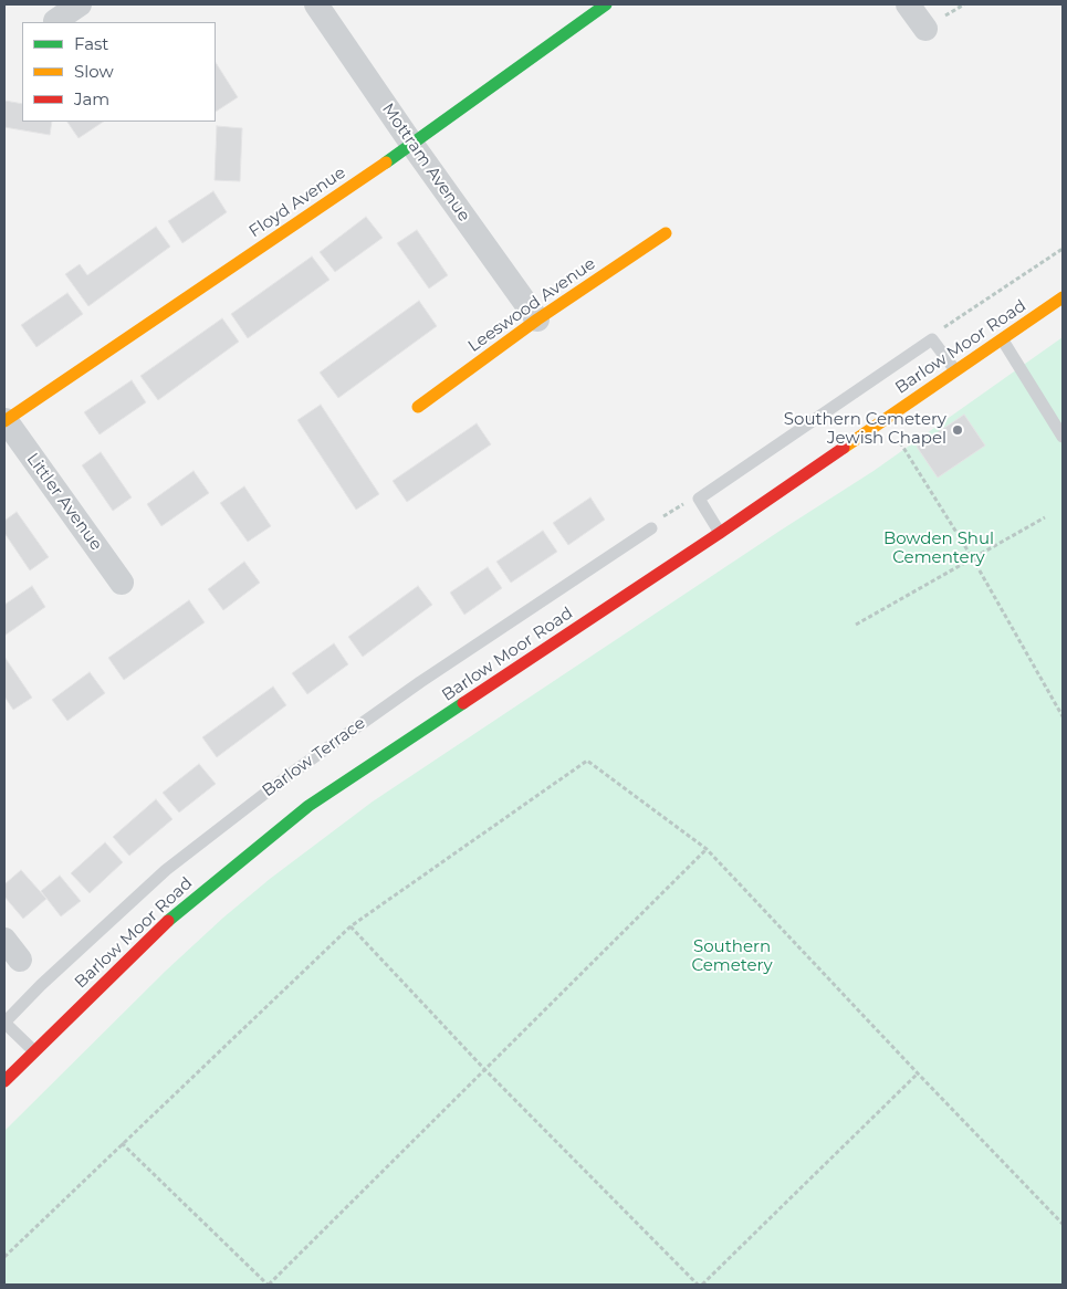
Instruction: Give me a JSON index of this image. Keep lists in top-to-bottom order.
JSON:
{
  "streets": {
    "main road": ["Floyd Avenue", "Leeswood Avenue", "Barlow Moor Road"],
    "street": ["Mottram Avenue", "Littler Avenue"],
    "lane": ["Barlow Terrace"]
  },
  "crossings": [
    ["Mottram Avenue", "Floyd Avenue"],
    ["Mottram Avenue", "Leeswood Avenue"],
    ["Floyd Avenue", "Littler Avenue"],
    ["Barlow Moor Road", "Barlow Terrace"]
  ],
  "parks": ["Bowden Shul Cementery", "Southern Cemetery"],
  "places": ["Southern Cemetery Jewish Chapel"],
  "legend": ["Fast", "Slow", "Jam"]
}
